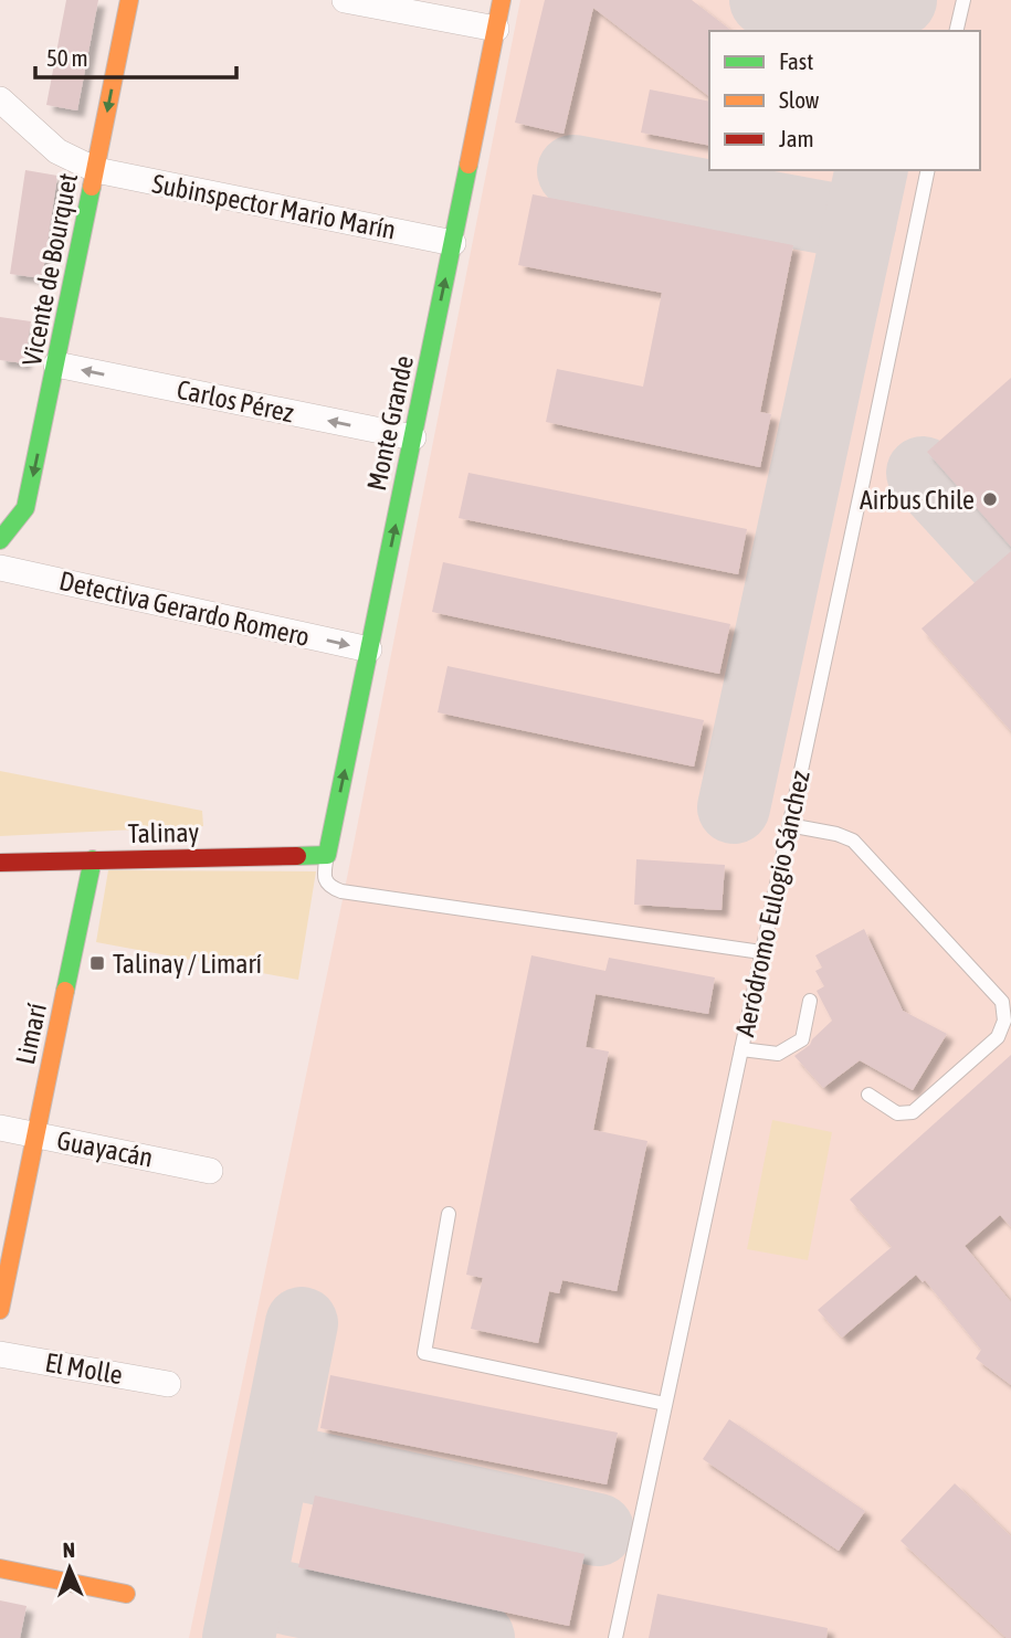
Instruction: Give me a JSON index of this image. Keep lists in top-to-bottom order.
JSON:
{
  "streets": {
    "street": [
      "Subinspector Mario Marín",
      "Vicente de Bourquet",
      "Carlos Pérez",
      "Monte Grande",
      "Detectiva Gerardo Romero",
      "Talinay",
      "Limarí",
      "Guayacán",
      "El Molle"
    ],
    "lane": ["Aeródromo Eulogio Sánchez"]
  },
  "crossings": [
    ["Subinspector Mario Marín", "Vicente de Bourquet"],
    ["Subinspector Mario Marín", "Monte Grande"],
    ["Vicente de Bourquet", "Carlos Pérez"],
    ["Carlos Pérez", "Monte Grande"],
    ["Monte Grande", "Detectiva Gerardo Romero"],
    ["Monte Grande", "Talinay"],
    ["Talinay", "Limarí"],
    ["Limarí", "Guayacán"]
  ],
  "one_way": [
    "Vicente de Bourquet",
    "Carlos Pérez",
    "Monte Grande",
    "Detectiva Gerardo Romero"
  ],
  "places": {
    "other": ["Airbus Chile"],
    "transit": ["Talinay / Limarí"]
  },
  "legend": ["Fast", "Slow", "Jam"],
  "scale_bar": "50 m",
  "north": "top"
}
